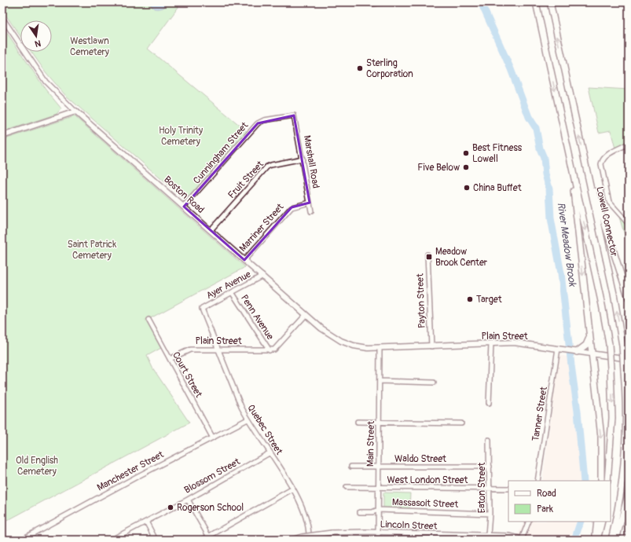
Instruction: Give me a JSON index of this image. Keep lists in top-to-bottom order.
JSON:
{
  "streets": {
    "highway": ["Lowell Connector"],
    "main road": ["Boston Road", "Plain Street"],
    "street": [
      "Cunningham Street",
      "Marshall Road",
      "Fruit Street",
      "Marriner Street",
      "Ayer Avenue",
      "Payton Street",
      "Penn Avenue",
      "Court Street",
      "Tanner Street",
      "Quebec Street",
      "Main Street",
      "Waldo Street",
      "Manchester Street",
      "Blossom Street",
      "West London Street",
      "Eaton Street",
      "Massasoit Street",
      "Lincoln Street"
    ]
  },
  "crossings": [
    ["Cunningham Street", "Marshall Road"],
    ["Cunningham Street", "Boston Road"],
    ["Marshall Road", "Fruit Street"],
    ["Marshall Road", "Marriner Street"],
    ["Fruit Street", "Boston Road"],
    ["Boston Road", "Marriner Street"],
    ["Boston Road", "Ayer Avenue"],
    ["Boston Road", "Plain Street"],
    ["Boston Road", "Main Street"],
    ["Ayer Avenue", "Penn Avenue"],
    ["Ayer Avenue", "Quebec Street"],
    ["Payton Street", "Plain Street"],
    ["Penn Avenue", "Plain Street"],
    ["Plain Street", "Court Street"],
    ["Plain Street", "Tanner Street"],
    ["Plain Street", "Quebec Street"],
    ["Plain Street", "Main Street"],
    ["Court Street", "Manchester Street"],
    ["Quebec Street", "Manchester Street"],
    ["Quebec Street", "Blossom Street"],
    ["Main Street", "Waldo Street"],
    ["Main Street", "West London Street"],
    ["Main Street", "Massasoit Street"],
    ["Main Street", "Lincoln Street"],
    ["Waldo Street", "Eaton Street"],
    ["West London Street", "Eaton Street"],
    ["Eaton Street", "Massasoit Street"],
    ["Eaton Street", "Lincoln Street"]
  ],
  "water": ["River Meadow Brook"],
  "parks": [
    "Westlawn Cemetery",
    "Holy Trinity Cemetery",
    "Saint Patrick Cemetery",
    "Old English Cemetery"
  ],
  "places": {
    "other": [
      "Sterling Corporation",
      "Best Fitness Lowell",
      "Five Below",
      "China Buffet",
      "Target",
      "Rogerson School"
    ],
    "transit": ["Meadow Brook Center"]
  },
  "legend": ["Road", "Park"],
  "north": "bottom"
}
